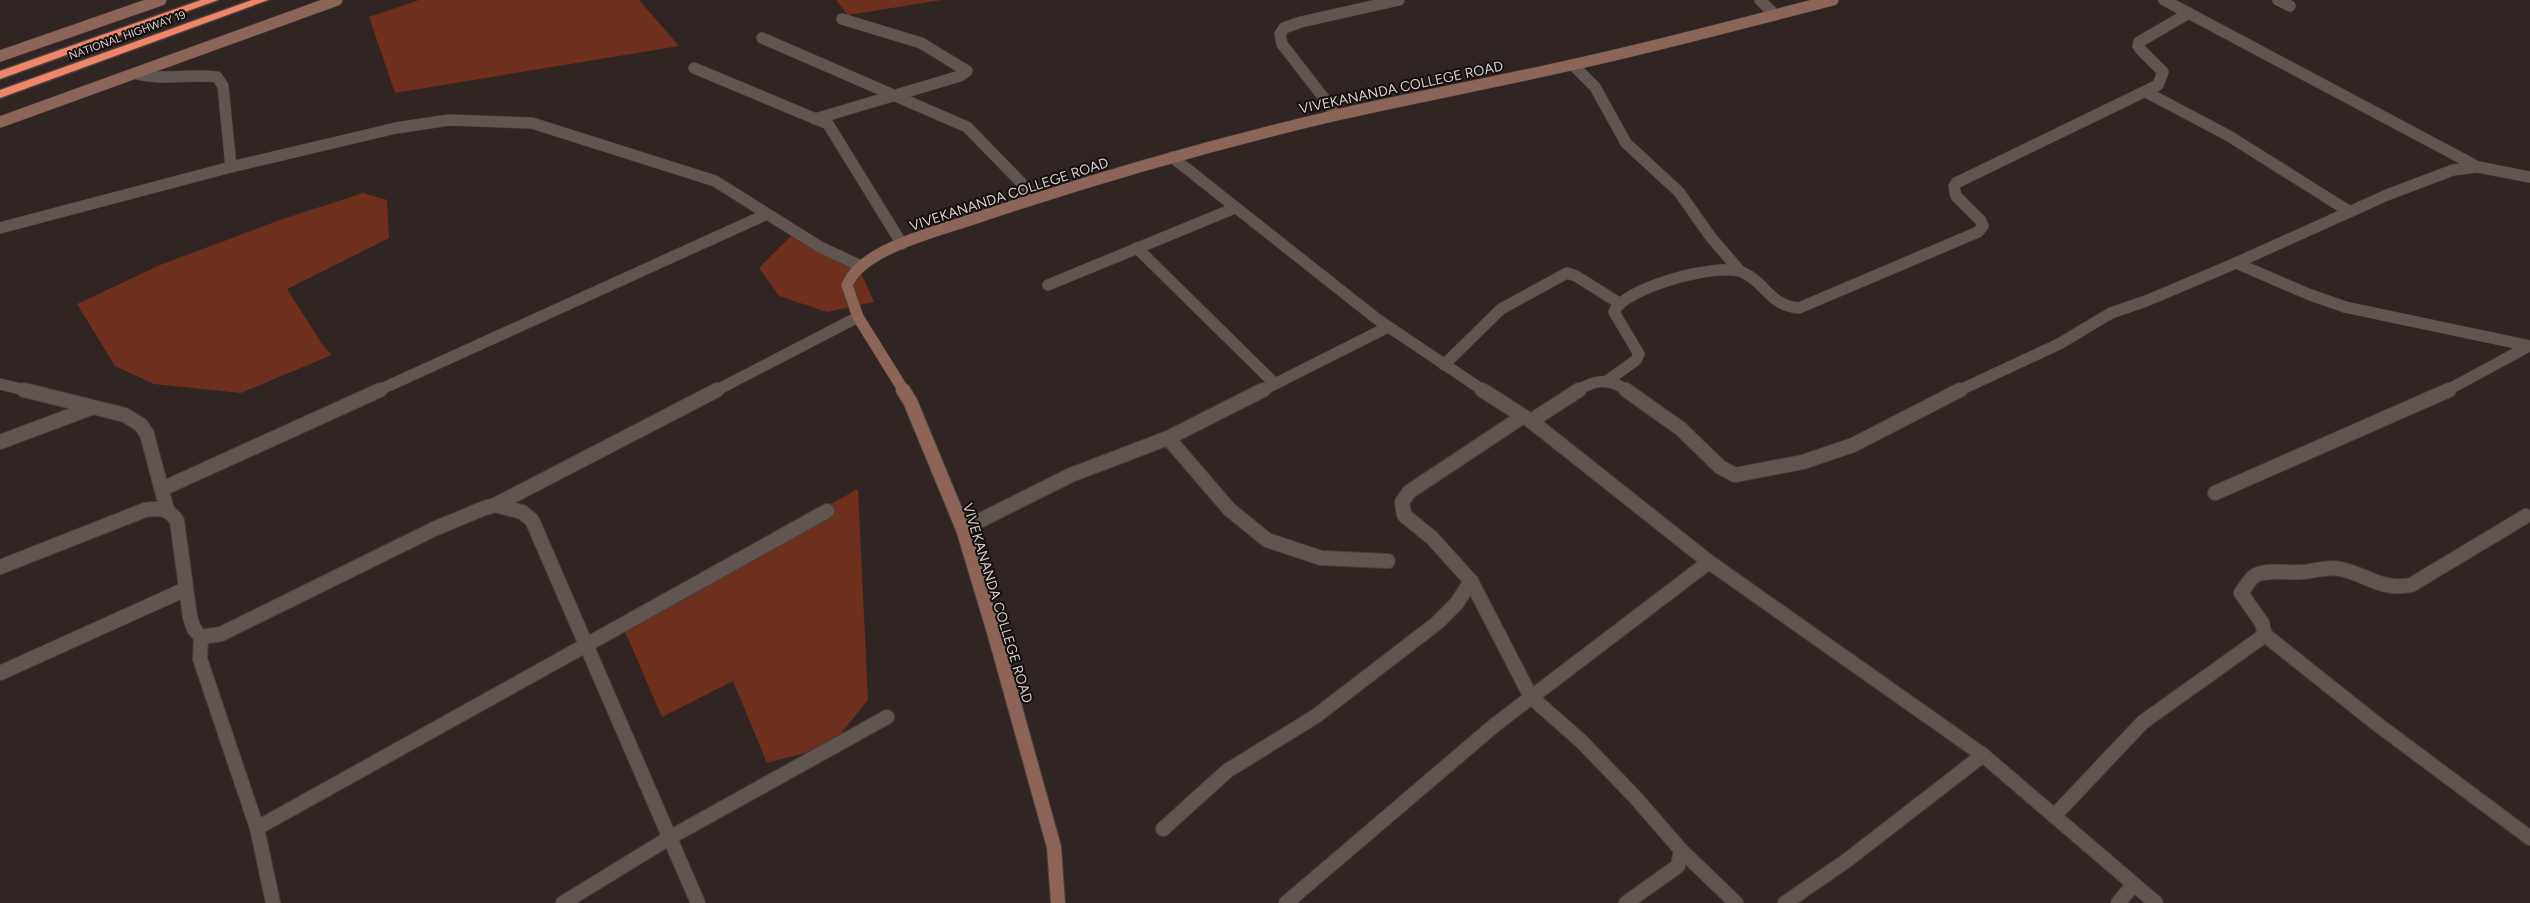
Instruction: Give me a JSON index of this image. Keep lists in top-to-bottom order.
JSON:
{
  "streets": {
    "highway": ["NATIONAL HIGHWAY 19"],
    "street": ["VIVEKANANDA COLLEGE ROAD"]
  }
}
